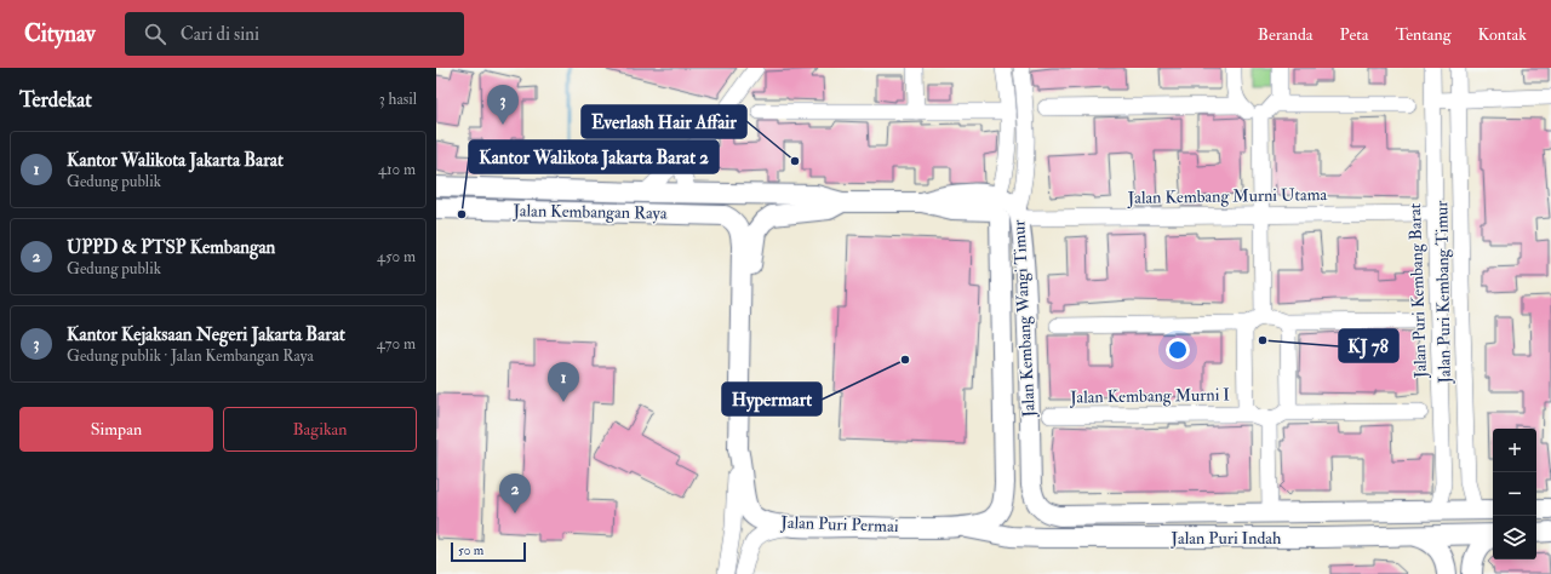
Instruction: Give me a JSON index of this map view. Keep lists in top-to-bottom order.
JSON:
{
  "streets": {
    "main road": [
      "Jalan Kembangan Raya",
      "Jalan Kembang Wangi Timur",
      "Jalan Puri Permai",
      "Jalan Puri Indah"
    ],
    "street": [
      "Jalan Kembang Murni Utama",
      "Jalan Puri Kembang Barat",
      "Jalan Puri Kembang Timur",
      "Jalan Kembang Murni I"
    ]
  },
  "crossings": [
    ["Jalan Kembang Murni Utama", "Jalan Puri Kembang Barat"],
    ["Jalan Kembang Murni Utama", "Jalan Kembang Wangi Timur"],
    ["Jalan Kembangan Raya", "Jalan Kembang Wangi Timur"],
    ["Jalan Kembangan Raya", "Jalan Puri Permai"],
    ["Jalan Puri Kembang Barat", "Jalan Puri Indah"],
    ["Jalan Puri Kembang Timur", "Jalan Puri Indah"],
    ["Jalan Kembang Wangi Timur", "Jalan Puri Permai"],
    ["Jalan Kembang Wangi Timur", "Jalan Puri Indah"],
    ["Jalan Puri Permai", "Jalan Puri Indah"]
  ],
  "places": [
    "Everlash Hair Affair",
    "Kantor Walikota Jakarta Barat 2",
    "KJ 78",
    "Hypermart"
  ],
  "scale_bar": "50 m",
  "page": {
    "header": "Citynav",
    "search": "Cari di sini",
    "nav": [
      "Beranda",
      "Peta",
      "Tentang",
      "Kontak"
    ],
    "heading": ["Terdekat", "3 hasil"],
    "pins": ["3", "1", "2"],
    "list": [
      {
        "mark": "1",
        "name": "Kantor Walikota Jakarta Barat",
        "note": "Gedung publik",
        "value": "410 m"
      },
      {
        "mark": "2",
        "name": "UPPD & PTSP Kembangan",
        "note": "Gedung publik",
        "value": "450 m"
      },
      {
        "mark": "3",
        "name": "Kantor Kejaksaan Negeri Jakarta Barat",
        "note": "Gedung publik · Jalan Kembangan Raya",
        "value": "470 m"
      }
    ],
    "buttons": ["Simpan", "Bagikan"],
    "map_buttons": ["+", "−"],
    "scale": "50 m"
  }
}
